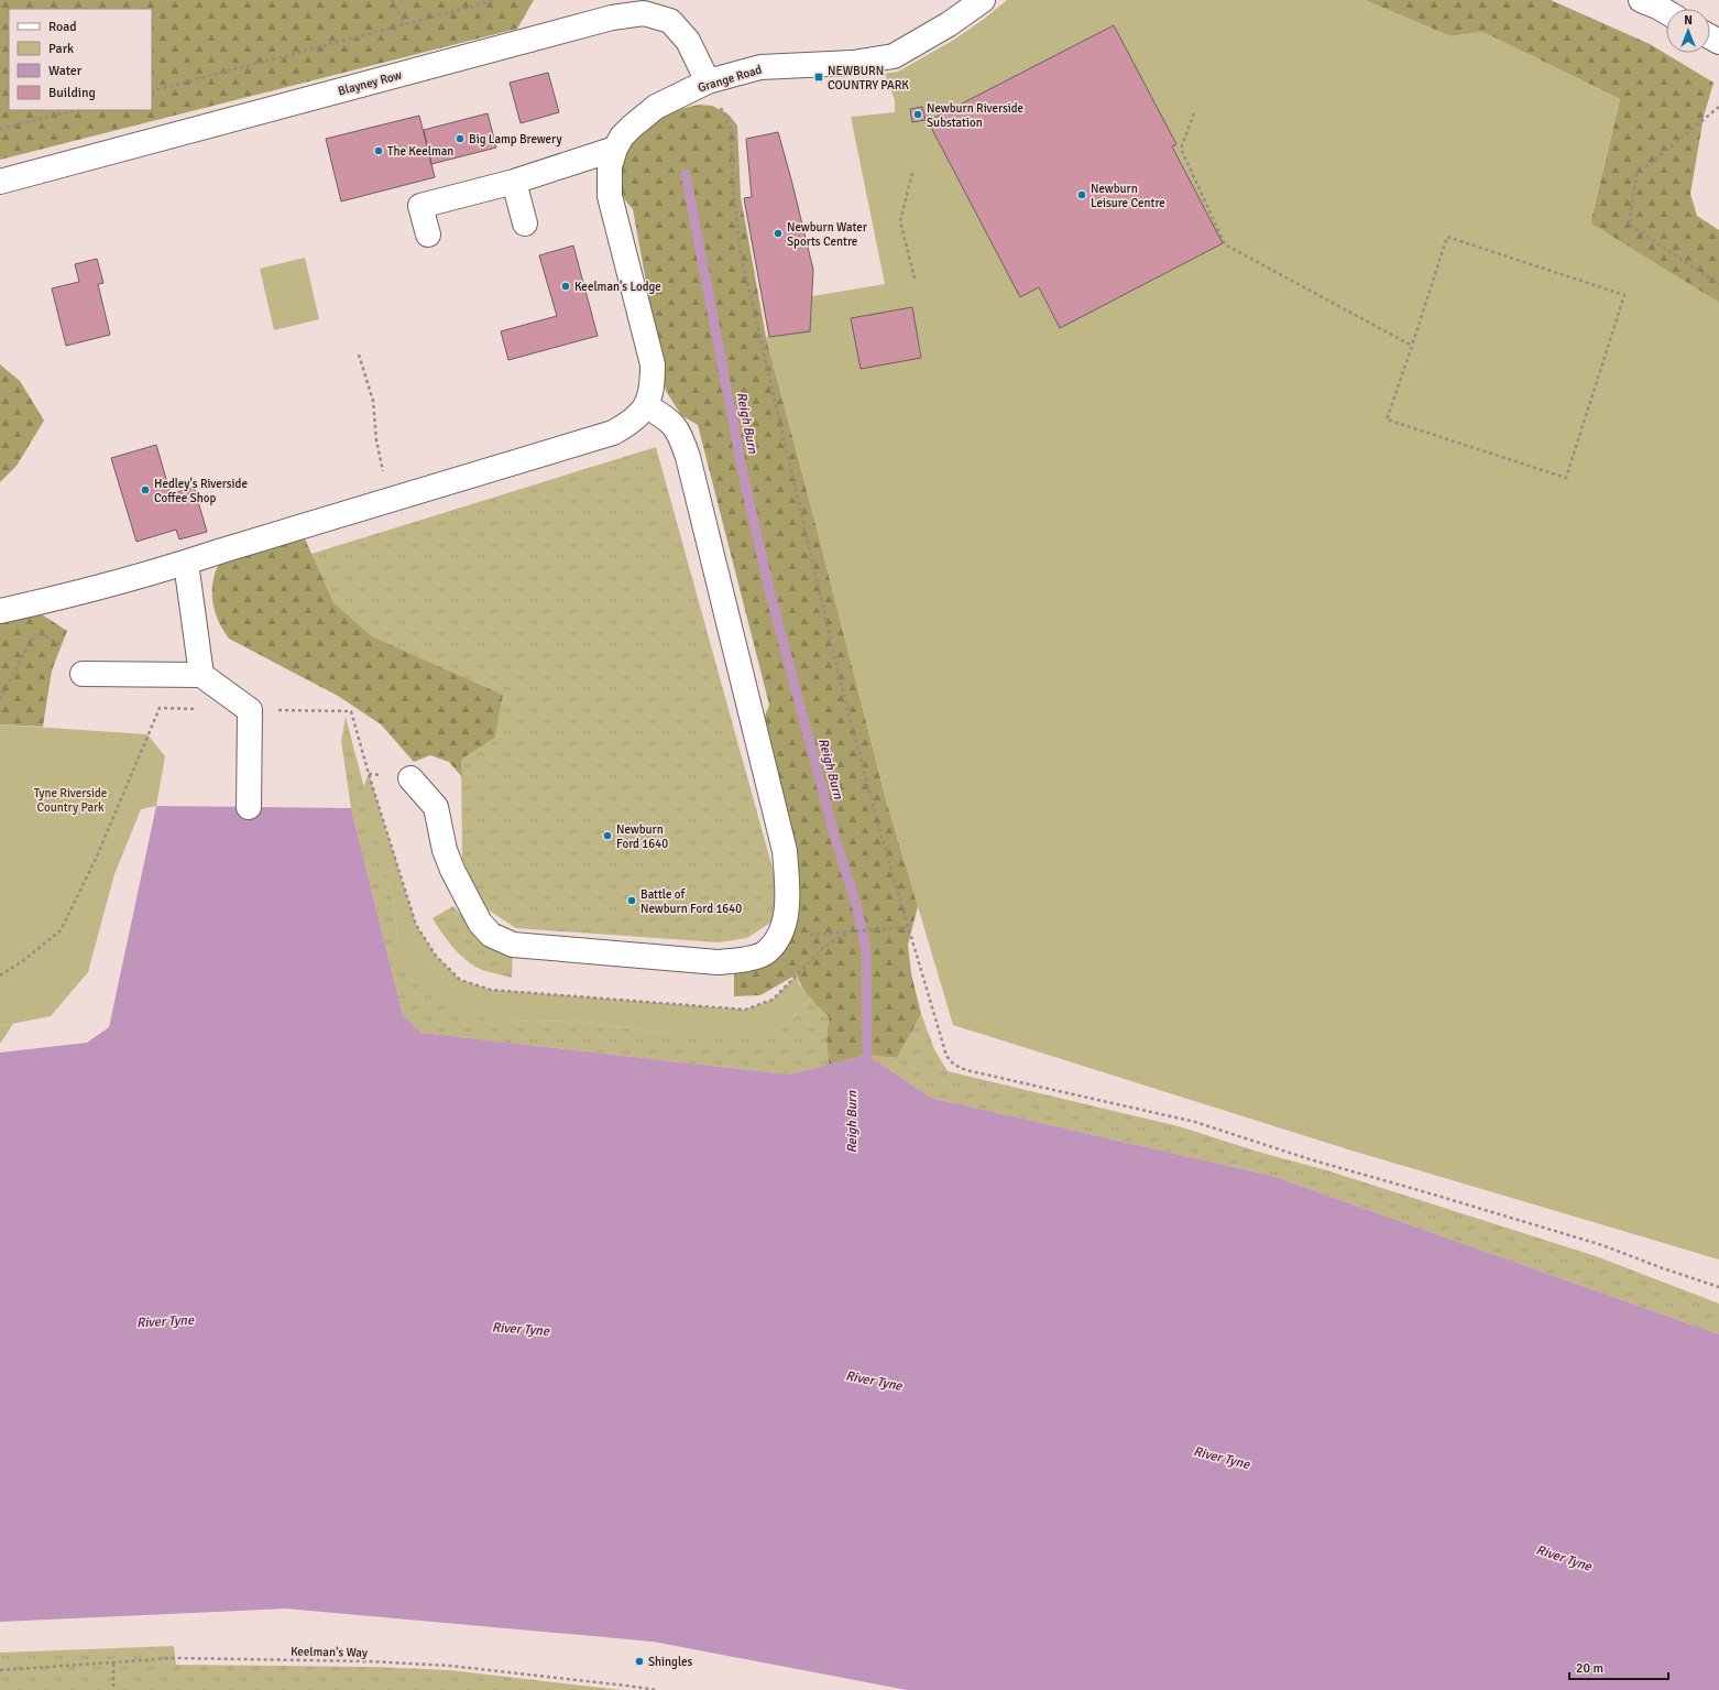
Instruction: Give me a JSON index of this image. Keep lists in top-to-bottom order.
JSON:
{
  "streets": {
    "street": ["Grange Road", "Blayney Row"],
    "path": ["Keelman's Way"]
  },
  "crossings": [
    ["Grange Road", "Blayney Row"]
  ],
  "water": ["Reigh Burn", "River Tyne"],
  "parks": ["Tyne Riverside Country Park"],
  "places": {
    "transit": ["NEWBURN COUNTRY PARK"],
    "other": [
      "Newburn Riverside Substation",
      "Big Lamp Brewery",
      "The Keelman",
      "Newburn Leisure Centre",
      "Newburn Water Sports Centre",
      "Keelman's Lodge",
      "Hedley's Riverside Coffee Shop",
      "Newburn Ford 1640",
      "Battle of Newburn Ford 1640",
      "Shingles"
    ]
  },
  "legend": [
    "Road",
    "Park",
    "Water",
    "Building"
  ],
  "scale_bar": "20 m",
  "north": "top"
}
